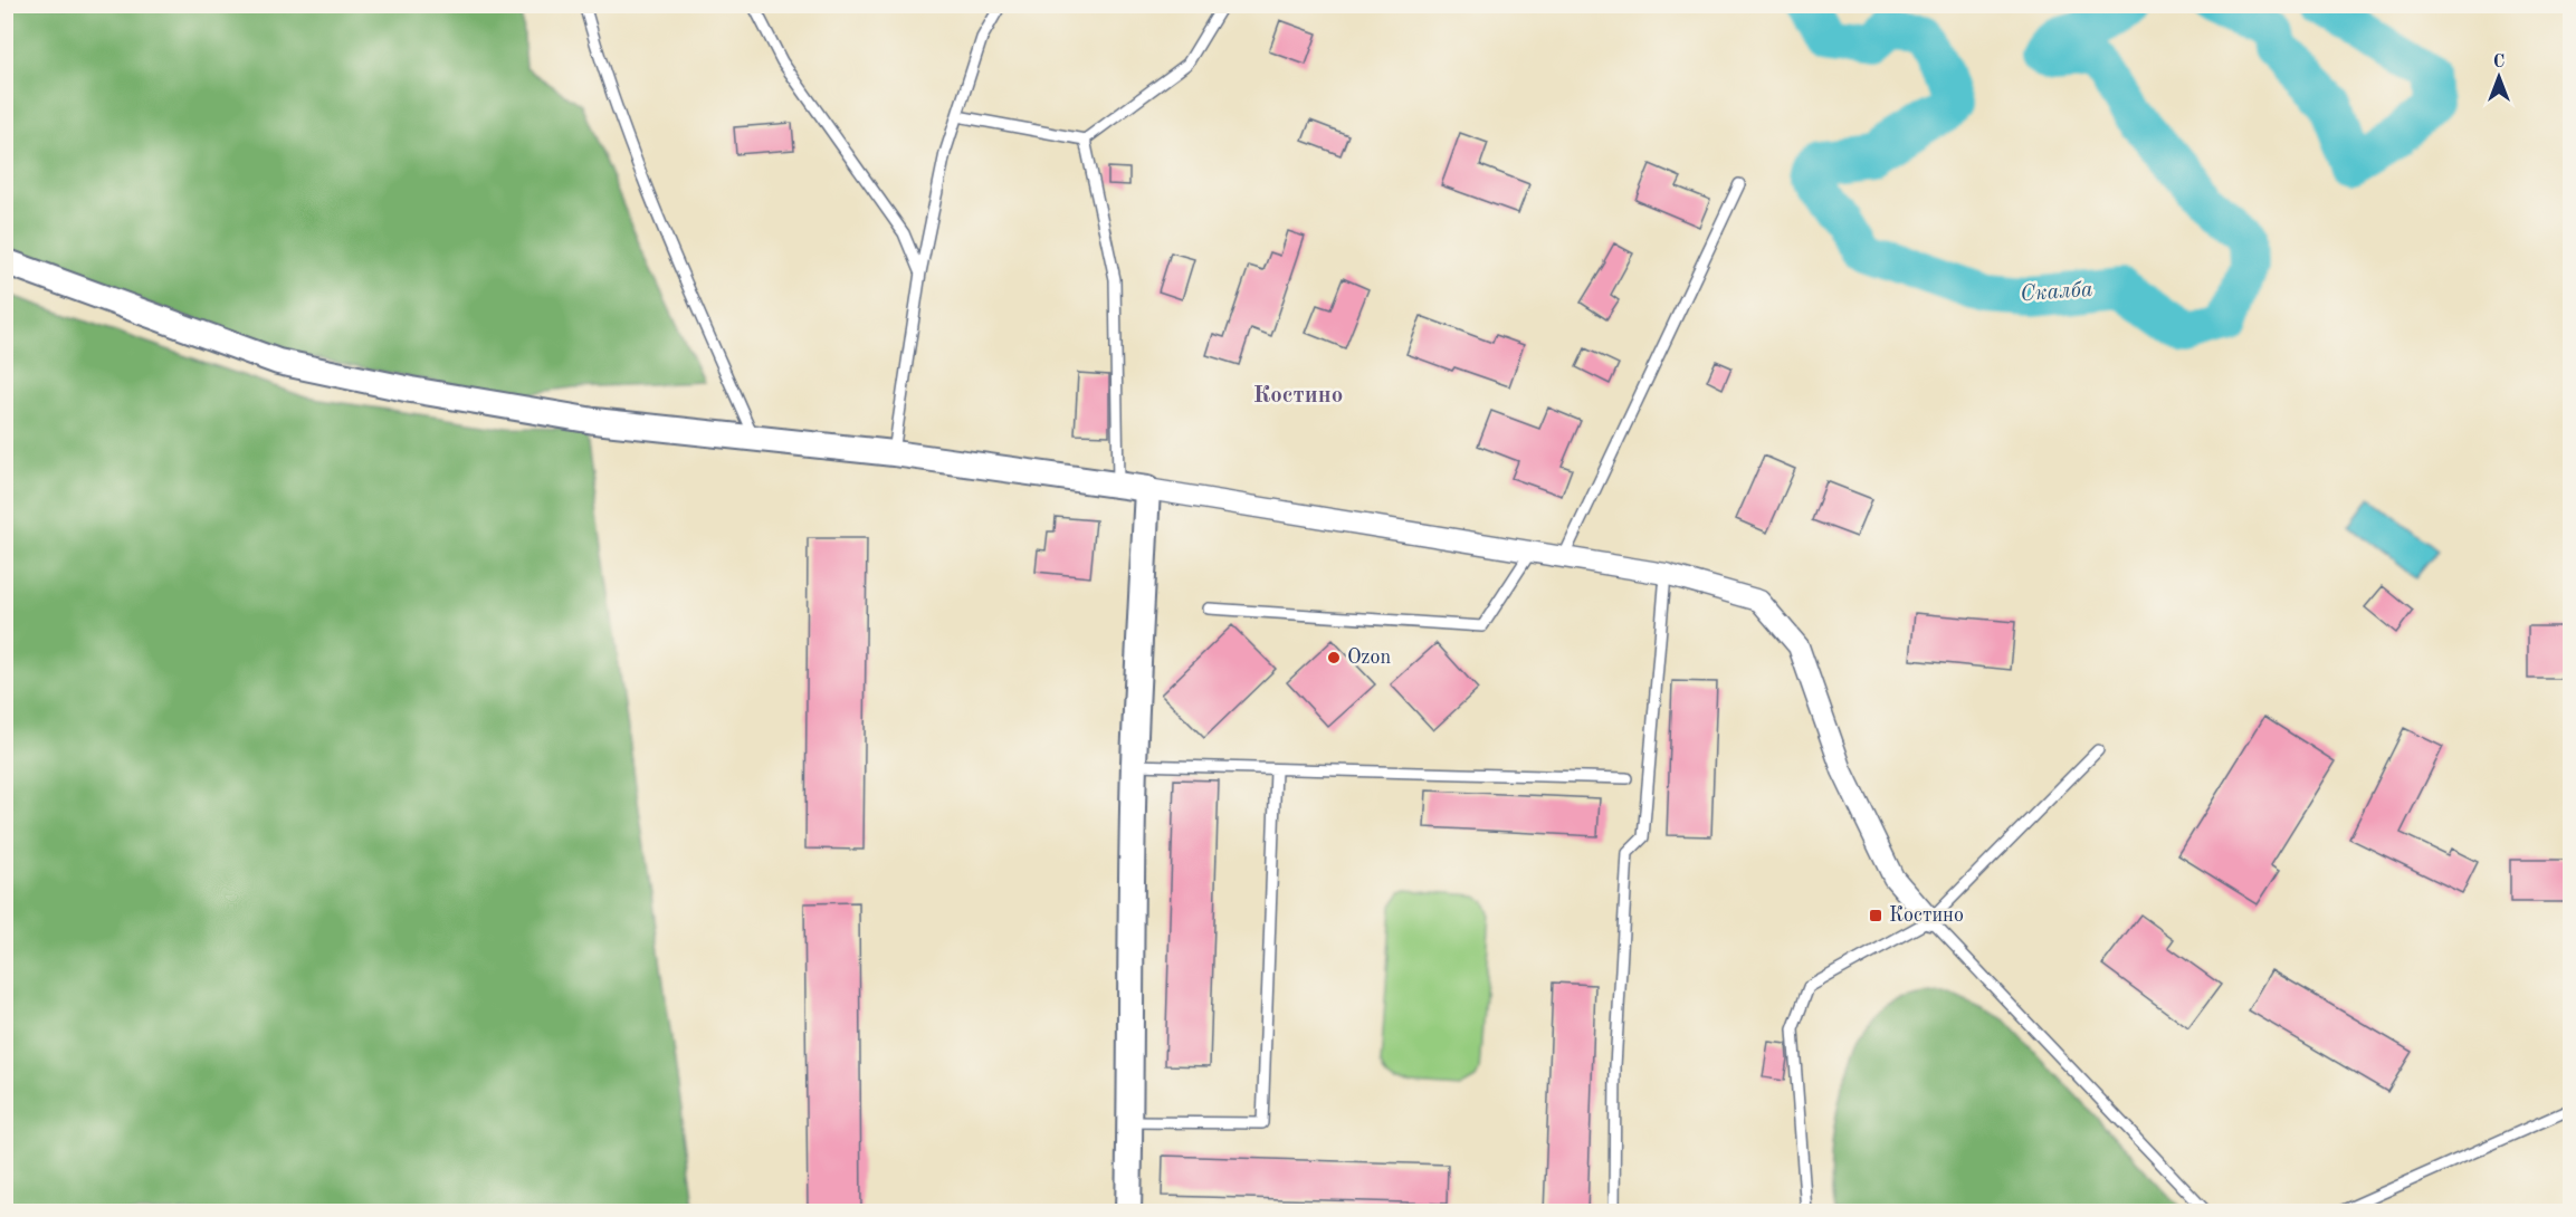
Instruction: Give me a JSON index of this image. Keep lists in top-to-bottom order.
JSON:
{
  "districts": ["Костино"],
  "water": ["Скалба"],
  "places": {
    "other": ["Ozon"],
    "transit": ["Костино"]
  },
  "north": "top"
}
